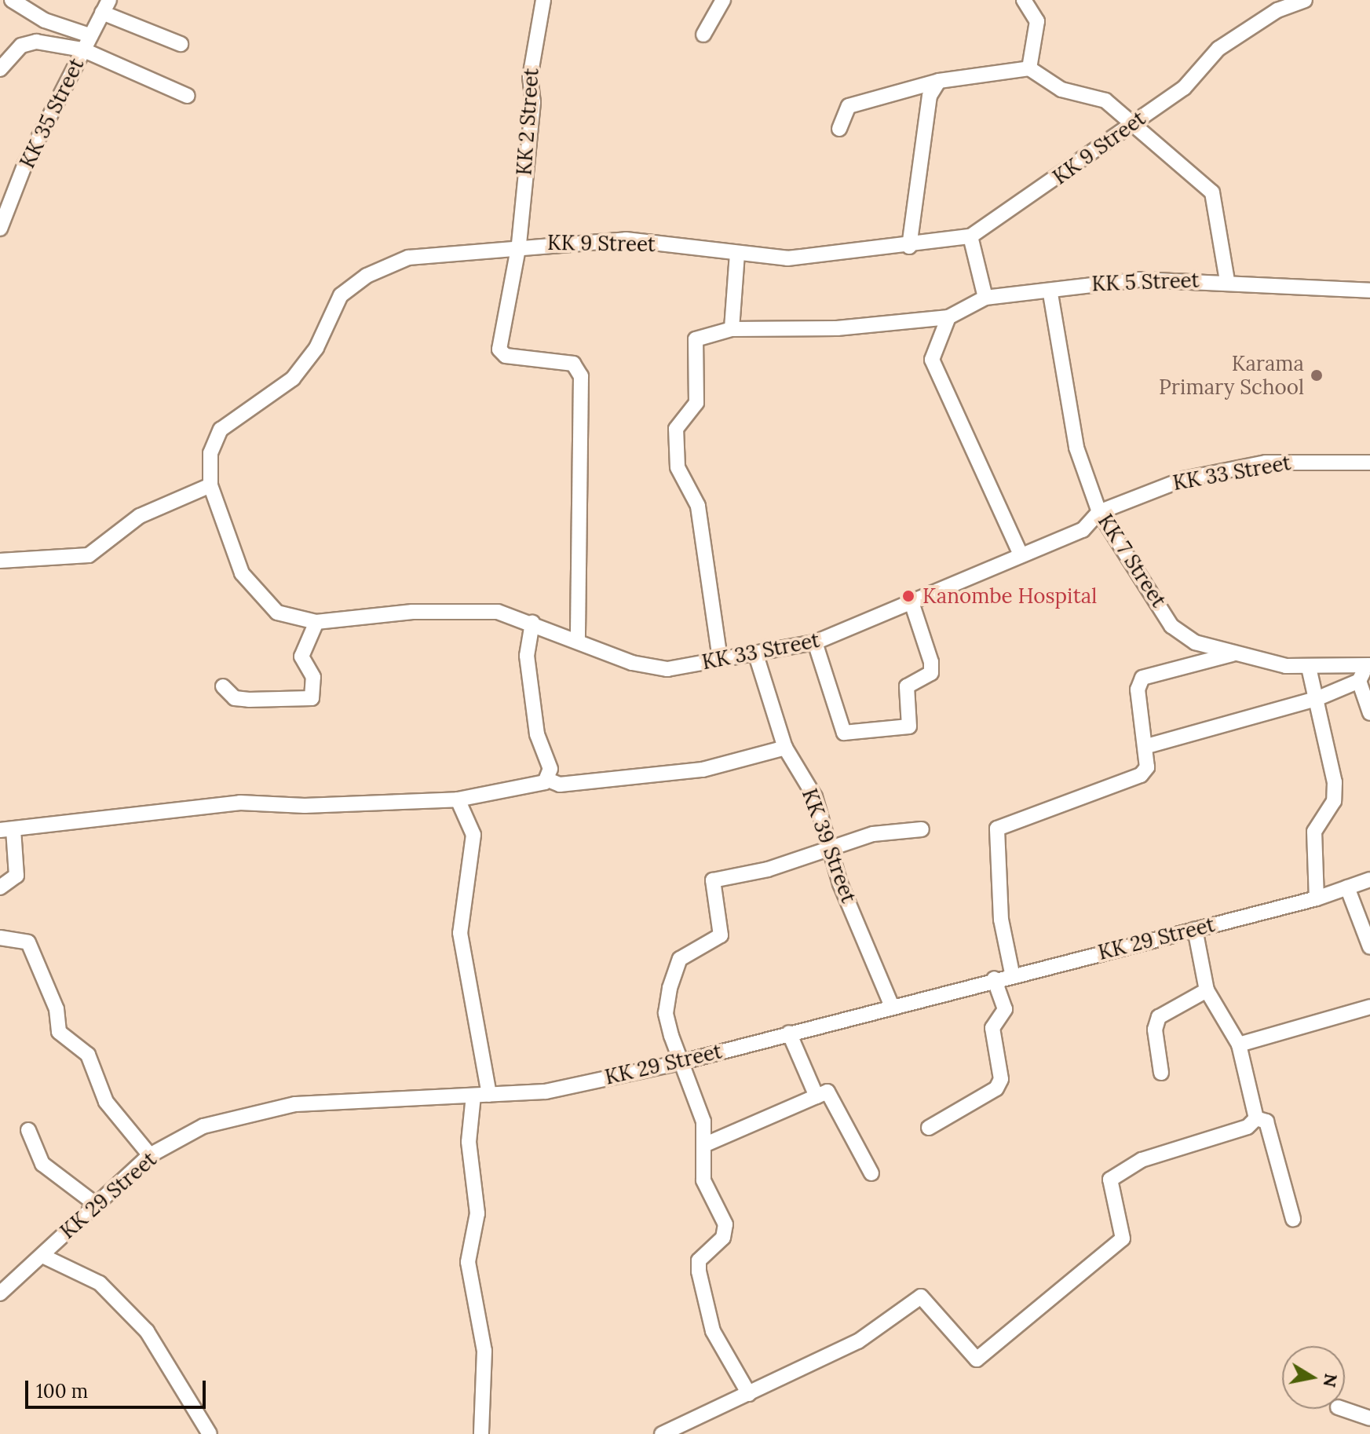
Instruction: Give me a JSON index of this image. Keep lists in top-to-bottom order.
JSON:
{
  "streets": {
    "street": [
      "KK 35 Street",
      "KK 2 Street",
      "KK 9 Street",
      "KK 5 Street",
      "KK 33 Street",
      "KK 7 Street",
      "KK 39 Street",
      "KK 29 Street"
    ]
  },
  "crossings": [
    ["KK 2 Street", "KK 9 Street"],
    ["KK 2 Street", "KK 33 Street"],
    ["KK 9 Street", "KK 33 Street"],
    ["KK 5 Street", "KK 7 Street"],
    ["KK 33 Street", "KK 7 Street"],
    ["KK 33 Street", "KK 39 Street"],
    ["KK 39 Street", "KK 29 Street"]
  ],
  "places": ["Karama Primary School", "Kanombe Hospital"],
  "scale_bar": "100 m",
  "north": "right"
}
